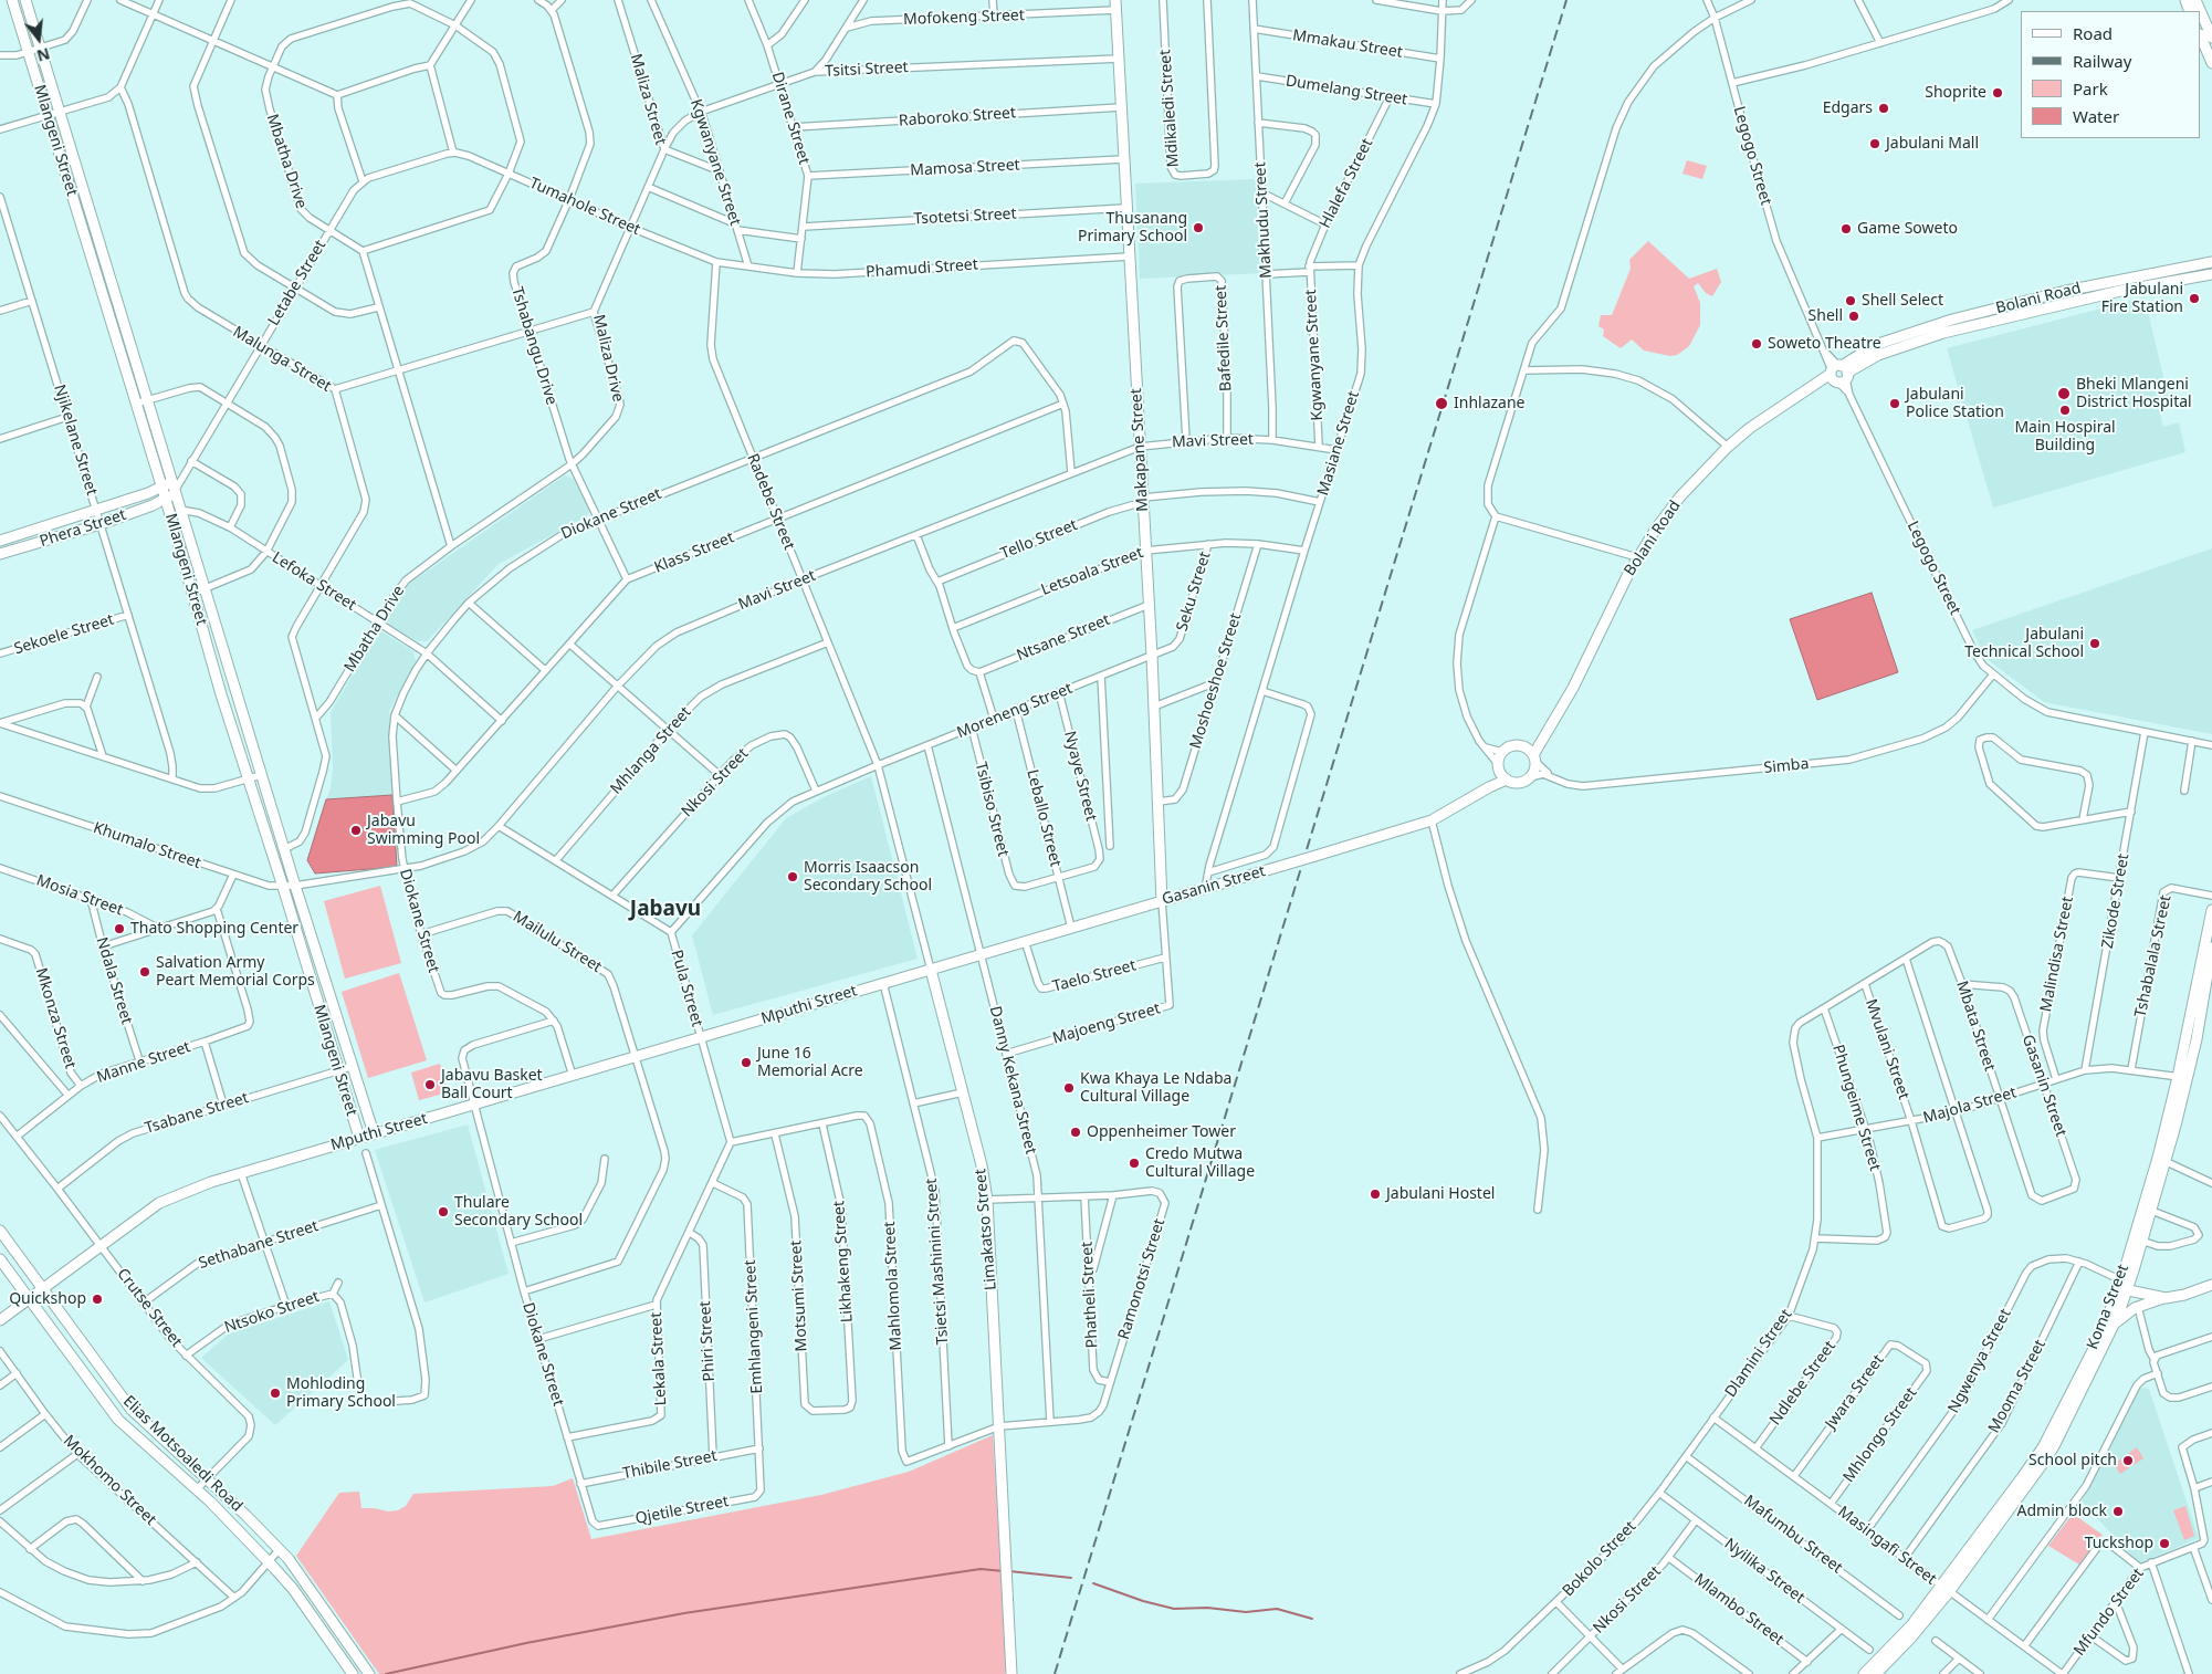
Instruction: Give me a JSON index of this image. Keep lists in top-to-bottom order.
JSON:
{
  "streets": {
    "street": [
      "Mofokeng Street",
      "Mmakau Street",
      "Tsitsi Street",
      "Dumelang Street",
      "Maliza Street",
      "Mdikaledi Street",
      "Raboroko Street",
      "Dirane Street",
      "Mlangeni Street",
      "Legogo Street",
      "Mbatha Drive",
      "Kgwanyane Street",
      "Mamosa Street",
      "Hlalefa Street",
      "Tumahole Street",
      "Tsotetsi Street",
      "Makhudu Street",
      "Phamudi Street",
      "Letabe Street",
      "Bolani Road",
      "Bafedile Street",
      "Tshabangu Drive",
      "Maliza Drive",
      "Malunga Street",
      "Njikelane Street",
      "Mavi Street",
      "Masiane Street",
      "Makapane Street",
      "Radebe Street",
      "Diokane Street",
      "Phera Street",
      "Tello Street",
      "Klass Street",
      "Letsoala Street",
      "Lefoka Street",
      "Seku Street",
      "Sekoele Street",
      "Ntsane Street",
      "Moshoeshoe Street",
      "Moreneng Street",
      "Mhlanga Street",
      "Simba",
      "Nyaye Street",
      "Nkosi Street",
      "Tsibiso Street",
      "Leballo Street",
      "Khumalo Street",
      "Gasanin Street",
      "Mosia Street",
      "Zikode Street",
      "Mailulu Street",
      "Malindisa Street",
      "Tshabalala Street",
      "Taelo Street",
      "Ndala Street",
      "Pula Street",
      "Mputhi Street",
      "Mkonza Street",
      "Majoeng Street",
      "Mbata Street",
      "Mvulani Street",
      "Manne Street",
      "Danny Kekana Street",
      "Majola Street",
      "Phungeime Street",
      "Tsabane Street",
      "Limakatso Street",
      "Sethabane Street",
      "Likhakeng Street",
      "Tsietsi Mashinini Street",
      "Ramonotsi Street",
      "Mahlomola Street",
      "Phatheli Street",
      "Motsumi Street",
      "Koma Street",
      "Crutse Street",
      "Ntsoko Street",
      "Emhlangeni Street",
      "Phiri Street",
      "Dlamini Street",
      "Lekala Street",
      "Ngwenya Street",
      "Ndlebe Street",
      "Mooma Street",
      "Jwara Street",
      "Mhlongo Street",
      "Elias Motsoaledi Road",
      "Thibile Street",
      "Mokhomo Street",
      "Qjetile Street",
      "Mafumbu Street",
      "Masingafi Street",
      "Bokolo Street",
      "Nyilika Street",
      "Mlambo Street",
      "Mfundo Street"
    ]
  },
  "crossings": [
    ["Mofokeng Street", "Makapane Street"],
    ["Mmakau Street", "Makhudu Street"],
    ["Mmakau Street", "Masiane Street"],
    ["Tsitsi Street", "Maliza Street"],
    ["Tsitsi Street", "Dirane Street"],
    ["Tsitsi Street", "Kgwanyane Street"],
    ["Tsitsi Street", "Makapane Street"],
    ["Dumelang Street", "Hlalefa Street"],
    ["Dumelang Street", "Makhudu Street"],
    ["Dumelang Street", "Masiane Street"],
    ["Maliza Street", "Tumahole Street"],
    ["Maliza Street", "Maliza Drive"],
    ["Raboroko Street", "Dirane Street"],
    ["Raboroko Street", "Makapane Street"],
    ["Dirane Street", "Mamosa Street"],
    ["Dirane Street", "Tsotetsi Street"],
    ["Dirane Street", "Phamudi Street"],
    ["Mlangeni Street", "Letabe Street"],
    ["Mlangeni Street", "Malunga Street"],
    ["Mlangeni Street", "Mavi Street"],
    ["Mlangeni Street", "Phera Street"],
    ["Mlangeni Street", "Lefoka Street"],
    ["Mlangeni Street", "Khumalo Street"],
    ["Mlangeni Street", "Mputhi Street"],
    ["Mlangeni Street", "Tsabane Street"],
    ["Legogo Street", "Bolani Road"],
    ["Legogo Street", "Simba"],
    ["Legogo Street", "Zikode Street"],
    ["Mbatha Drive", "Tumahole Street"],
    ["Mbatha Drive", "Letabe Street"],
    ["Mbatha Drive", "Maliza Drive"],
    ["Mbatha Drive", "Malunga Street"],
    ["Mbatha Drive", "Lefoka Street"],
    ["Kgwanyane Street", "Hlalefa Street"],
    ["Kgwanyane Street", "Makhudu Street"],
    ["Kgwanyane Street", "Phamudi Street"],
    ["Kgwanyane Street", "Mavi Street"],
    ["Mamosa Street", "Makapane Street"],
    ["Tumahole Street", "Phamudi Street"],
    ["Tumahole Street", "Tshabangu Drive"],
    ["Tumahole Street", "Maliza Drive"],
    ["Tumahole Street", "Radebe Street"],
    ["Tsotetsi Street", "Makapane Street"],
    ["Makhudu Street", "Mavi Street"],
    ["Phamudi Street", "Makapane Street"],
    ["Phamudi Street", "Radebe Street"],
    ["Letabe Street", "Malunga Street"],
    ["Letabe Street", "Phera Street"],
    ["Bolani Road", "Gasanin Street"],
    ["Bafedile Street", "Mavi Street"],
    ["Tshabangu Drive", "Maliza Drive"],
    ["Tshabangu Drive", "Diokane Street"],
    ["Tshabangu Drive", "Klass Street"],
    ["Malunga Street", "Lefoka Street"],
    ["Njikelane Street", "Phera Street"],
    ["Njikelane Street", "Sekoele Street"],
    ["Mavi Street", "Masiane Street"],
    ["Mavi Street", "Makapane Street"],
    ["Mavi Street", "Radebe Street"],
    ["Mavi Street", "Diokane Street"],
    ["Mavi Street", "Khumalo Street"],
    ["Mavi Street", "Pula Street"],
    ["Masiane Street", "Tello Street"],
    ["Masiane Street", "Letsoala Street"],
    ["Masiane Street", "Gasanin Street"],
    ["Makapane Street", "Tello Street"],
    ["Makapane Street", "Letsoala Street"],
    ["Makapane Street", "Seku Street"],
    ["Makapane Street", "Ntsane Street"],
    ["Makapane Street", "Moshoeshoe Street"],
    ["Makapane Street", "Moreneng Street"],
    ["Makapane Street", "Gasanin Street"],
    ["Makapane Street", "Majoeng Street"],
    ["Radebe Street", "Diokane Street"],
    ["Radebe Street", "Klass Street"],
    ["Radebe Street", "Moreneng Street"],
    ["Radebe Street", "Mhlanga Street"],
    ["Radebe Street", "Limakatso Street"],
    ["Diokane Street", "Klass Street"],
    ["Diokane Street", "Lefoka Street"],
    ["Diokane Street", "Mailulu Street"],
    ["Diokane Street", "Mputhi Street"],
    ["Diokane Street", "Lekala Street"],
    ["Diokane Street", "Thibile Street"],
    ["Diokane Street", "Qjetile Street"],
    ["Klass Street", "Lefoka Street"],
    ["Letsoala Street", "Seku Street"],
    ["Letsoala Street", "Moshoeshoe Street"],
    ["Seku Street", "Moreneng Street"],
    ["Moreneng Street", "Nyaye Street"],
    ["Moreneng Street", "Nkosi Street"],
    ["Moreneng Street", "Tsibiso Street"],
    ["Moreneng Street", "Leballo Street"],
    ["Moreneng Street", "Pula Street"],
    ["Moreneng Street", "Danny Kekana Street"],
    ["Moreneng Street", "Limakatso Street"],
    ["Mhlanga Street", "Pula Street"],
    ["Nyaye Street", "Tsibiso Street"],
    ["Nyaye Street", "Leballo Street"],
    ["Nkosi Street", "Pula Street"],
    ["Nkosi Street", "Nyilika Street"],
    ["Nkosi Street", "Mlambo Street"],
    ["Tsibiso Street", "Leballo Street"],
    ["Leballo Street", "Gasanin Street"],
    ["Gasanin Street", "Taelo Street"],
    ["Gasanin Street", "Mputhi Street"],
    ["Gasanin Street", "Majoeng Street"],
    ["Gasanin Street", "Mbata Street"],
    ["Gasanin Street", "Danny Kekana Street"],
    ["Gasanin Street", "Majola Street"],
    ["Gasanin Street", "Limakatso Street"],
    ["Mosia Street", "Ndala Street"],
    ["Mosia Street", "Manne Street"],
    ["Zikode Street", "Malindisa Street"],
    ["Zikode Street", "Majola Street"],
    ["Mailulu Street", "Mputhi Street"],
    ["Malindisa Street", "Majola Street"],
    ["Tshabalala Street", "Majola Street"],
    ["Taelo Street", "Majoeng Street"],
    ["Ndala Street", "Manne Street"],
    ["Pula Street", "Mputhi Street"],
    ["Mputhi Street", "Limakatso Street"],
    ["Mputhi Street", "Tsietsi Mashinini Street"],
    ["Mputhi Street", "Crutse Street"],
    ["Mputhi Street", "Elias Motsoaledi Road"],
    ["Mkonza Street", "Manne Street"],
    ["Majoeng Street", "Danny Kekana Street"],
    ["Mbata Street", "Majola Street"],
    ["Mvulani Street", "Majola Street"],
    ["Manne Street", "Crutse Street"],
    ["Danny Kekana Street", "Ramonotsi Street"],
    ["Majola Street", "Phungeime Street"],
    ["Majola Street", "Koma Street"],
    ["Majola Street", "Dlamini Street"],
    ["Phungeime Street", "Dlamini Street"],
    ["Tsabane Street", "Crutse Street"],
    ["Limakatso Street", "Ramonotsi Street"],
    ["Sethabane Street", "Crutse Street"],
    ["Sethabane Street", "Ntsoko Street"],
    ["Likhakeng Street", "Mahlomola Street"],
    ["Likhakeng Street", "Motsumi Street"],
    ["Tsietsi Mashinini Street", "Mahlomola Street"],
    ["Ramonotsi Street", "Phatheli Street"],
    ["Koma Street", "Ngwenya Street"],
    ["Koma Street", "Masingafi Street"],
    ["Crutse Street", "Ntsoko Street"],
    ["Crutse Street", "Elias Motsoaledi Road"],
    ["Emhlangeni Street", "Thibile Street"],
    ["Emhlangeni Street", "Qjetile Street"],
    ["Phiri Street", "Thibile Street"],
    ["Dlamini Street", "Ndlebe Street"],
    ["Dlamini Street", "Masingafi Street"],
    ["Dlamini Street", "Bokolo Street"],
    ["Ngwenya Street", "Mooma Street"],
    ["Ngwenya Street", "Masingafi Street"],
    ["Ndlebe Street", "Masingafi Street"],
    ["Mooma Street", "Masingafi Street"],
    ["Jwara Street", "Mhlongo Street"],
    ["Jwara Street", "Masingafi Street"],
    ["Mhlongo Street", "Masingafi Street"],
    ["Mafumbu Street", "Bokolo Street"],
    ["Masingafi Street", "Bokolo Street"],
    ["Masingafi Street", "Mfundo Street"],
    ["Bokolo Street", "Nyilika Street"]
  ],
  "districts": ["Jabavu"],
  "places": [
    "Shoprite",
    "Edgars",
    "Jabulani Mall",
    "Thusanang Primary School",
    "Game Soweto",
    "Jabulani Fire Station",
    "Shell Select",
    "Shell",
    "Soweto Theatre",
    "Bheki Mlangeni District Hospital",
    "Inhlazane",
    "Jabulani Police Station",
    "Main Hospiral Building",
    "Jabulani Technical School",
    "Jabavu Swimming Pool",
    "Morris Isaacson Secondary School",
    "Thato Shopping Center",
    "Salvation Army Peart Memorial Corps",
    "June 16 Memorial Acre",
    "Jabavu Basket Ball Court",
    "Kwa Khaya Le Ndaba Cultural Village",
    "Oppenheimer Tower",
    "Credo Mutwa Cultural Village",
    "Jabulani Hostel",
    "Thulare Secondary School",
    "Quickshop",
    "Mohloding Primary School",
    "School pitch",
    "Admin block",
    "Tuckshop"
  ],
  "legend": [
    "Road",
    "Railway",
    "Park",
    "Water"
  ],
  "north": "bottom"
}
